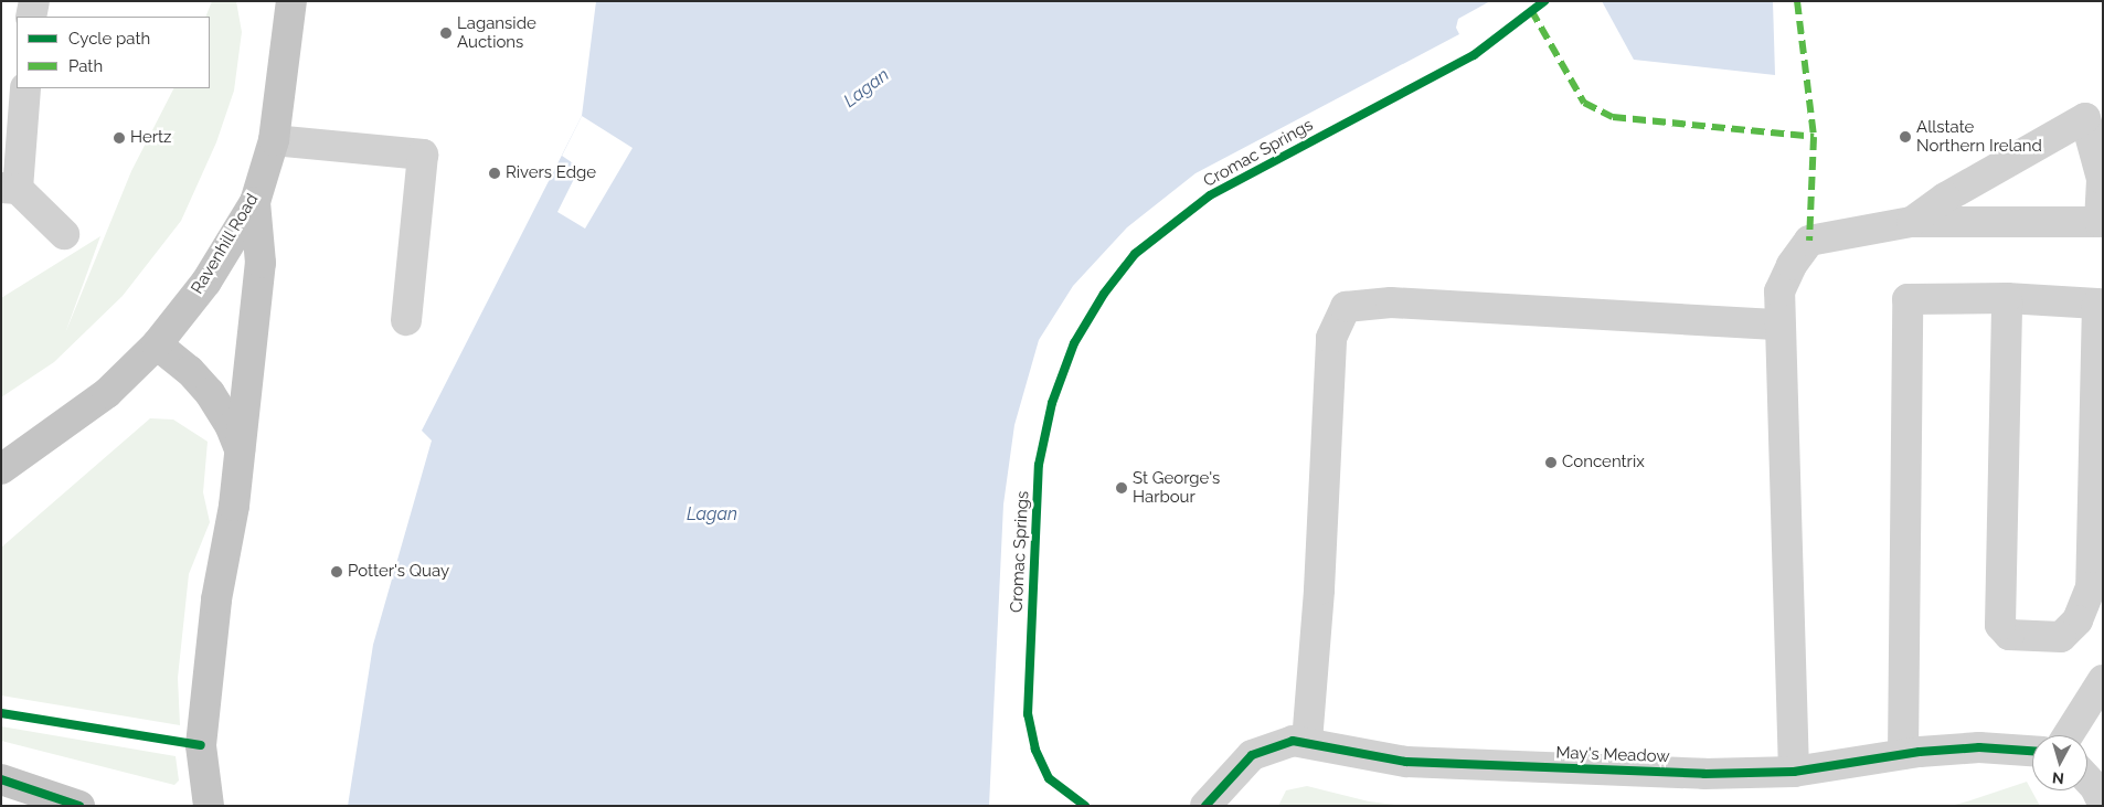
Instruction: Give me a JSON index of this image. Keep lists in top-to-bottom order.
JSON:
{
  "streets": {
    "main road": ["Ravenhill Road"],
    "street": ["May's Meadow"],
    "cycle path": ["Cromac Springs"]
  },
  "water": ["Lagan"],
  "places": [
    "Laganside Auctions",
    "Allstate Northern Ireland",
    "Hertz",
    "Rivers Edge",
    "Concentrix",
    "St George's Harbour",
    "Potter's Quay"
  ],
  "legend": ["Cycle path", "Path"],
  "north": "bottom"
}
